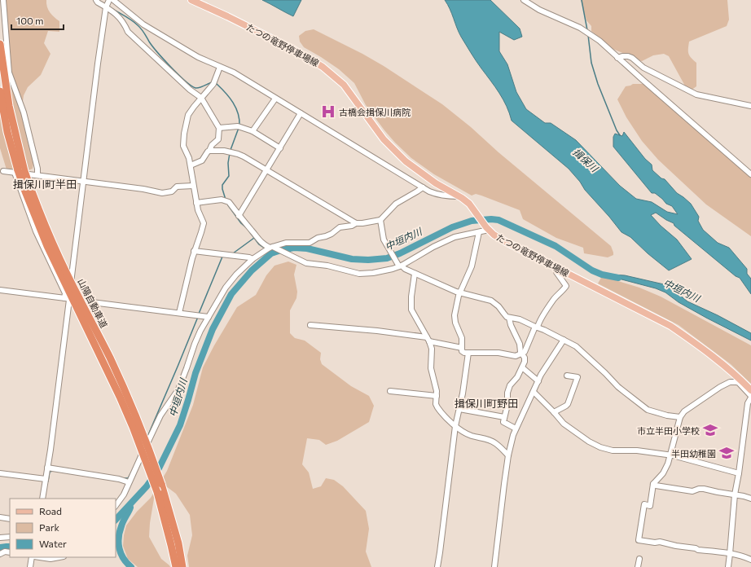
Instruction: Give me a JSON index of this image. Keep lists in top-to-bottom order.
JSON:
{
  "streets": {
    "highway": ["山陽自動車道"],
    "main road": ["たつの竜野停車場線"]
  },
  "districts": ["揖保川町半田", "揖保川町野田"],
  "water": ["揖保川", "中垣内川"],
  "places": {
    "hospital": ["古橋会揖保川病院"],
    "school or university": ["市立半田小学校", "半田幼稚園"]
  },
  "legend": ["Road", "Park", "Water"],
  "scale_bar": "100 m"
}
